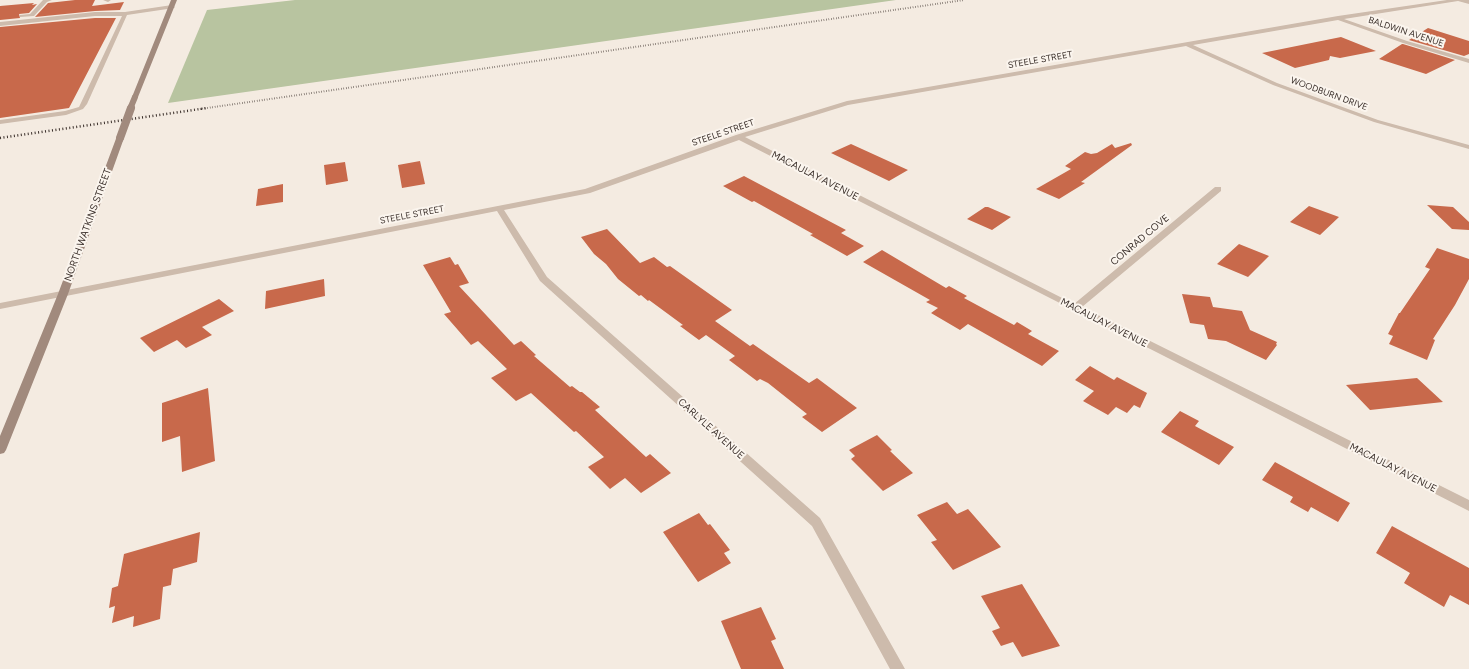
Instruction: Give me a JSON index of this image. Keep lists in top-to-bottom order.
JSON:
{
  "streets": {
    "main road": ["NORTH WATKINS STREET"],
    "street": [
      "BALDWIN AVENUE",
      "STEELE STREET",
      "WOODBURN DRIVE",
      "MACAULAY AVENUE",
      "CONRAD COVE",
      "CARLYLE AVENUE"
    ]
  },
  "crossings": [
    ["BALDWIN AVENUE", "STEELE STREET"],
    ["STEELE STREET", "WOODBURN DRIVE"],
    ["STEELE STREET", "MACAULAY AVENUE"],
    ["STEELE STREET", "NORTH WATKINS STREET"],
    ["STEELE STREET", "CARLYLE AVENUE"],
    ["MACAULAY AVENUE", "CONRAD COVE"]
  ]
}
